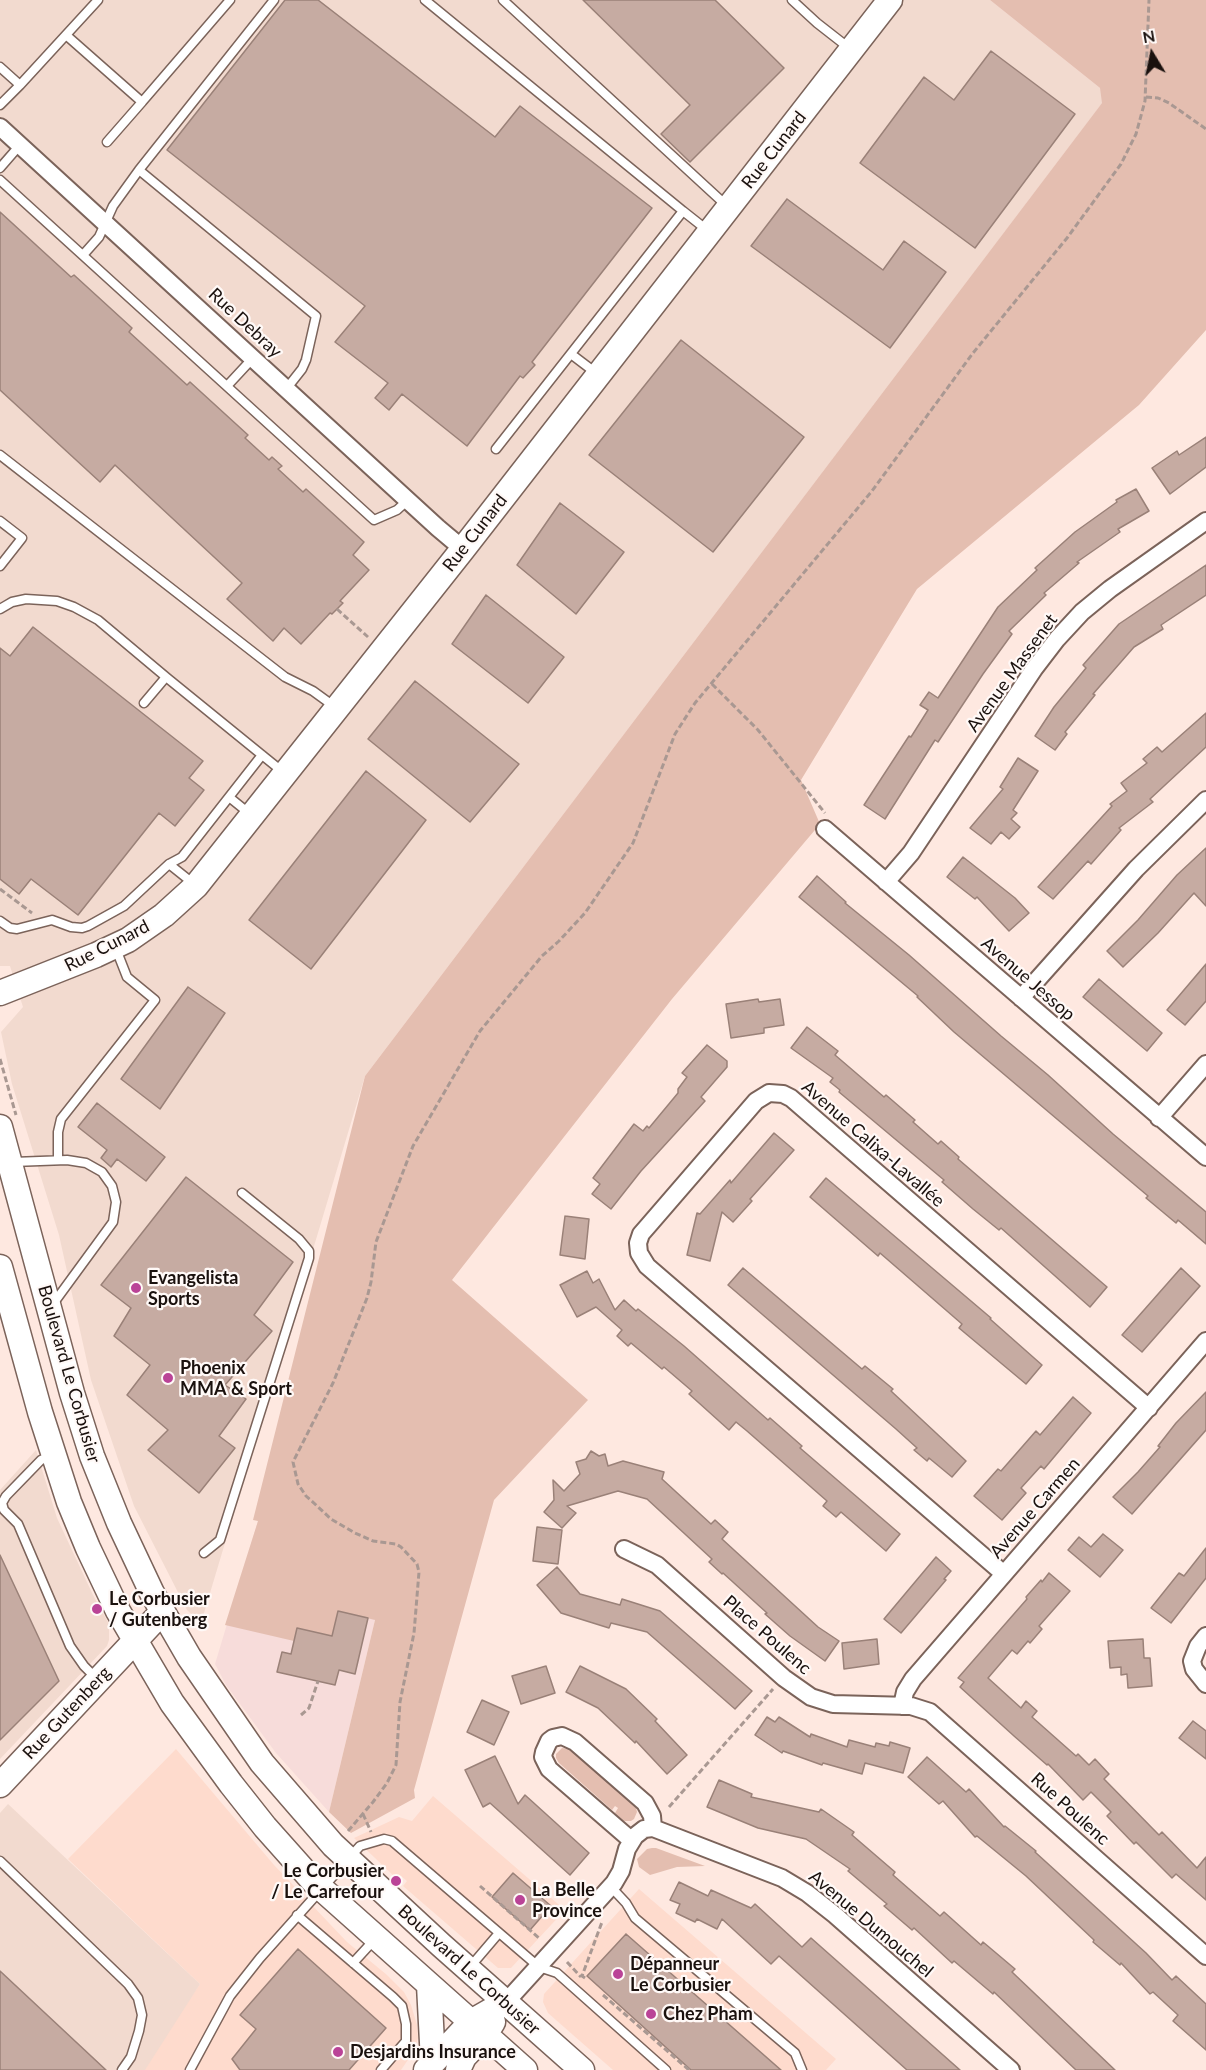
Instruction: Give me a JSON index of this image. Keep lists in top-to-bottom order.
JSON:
{
  "streets": {
    "street": [
      "Rue Cunard",
      "Rue Debray",
      "Avenue Massenet",
      "Avenue Jessop",
      "Avenue Calixa-Lavallée",
      "Boulevard Le Corbusier",
      "Avenue Carmen",
      "Place Poulenc",
      "Rue Gutenberg",
      "Rue Poulenc",
      "Avenue Dumouchel"
    ]
  },
  "crossings": [
    ["Rue Cunard", "Rue Debray"],
    ["Avenue Massenet", "Avenue Jessop"],
    ["Avenue Calixa-Lavallée", "Avenue Carmen"],
    ["Boulevard Le Corbusier", "Rue Gutenberg"],
    ["Avenue Carmen", "Place Poulenc"],
    ["Avenue Carmen", "Rue Poulenc"],
    ["Place Poulenc", "Rue Poulenc"]
  ],
  "places": [
    "Evangelista Sports",
    "Phoenix MMA & Sport",
    "Le Corbusier / Gutenberg",
    "Le Corbusier / Le Carrefour",
    "La Belle Province",
    "Dépanneur Le Corbusier",
    "Chez Pham",
    "Desjardins Insurance"
  ],
  "north": "top"
}
